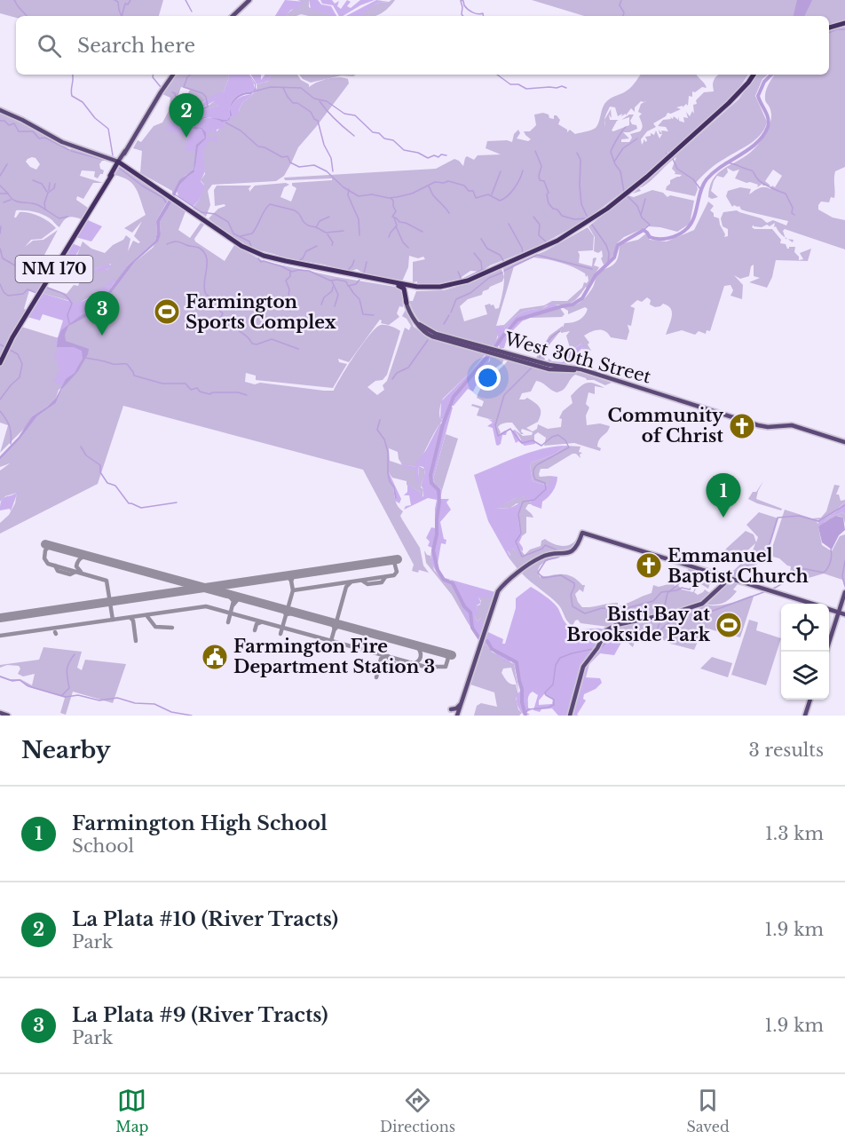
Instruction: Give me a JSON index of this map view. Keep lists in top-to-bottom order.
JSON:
{
  "streets": {
    "highway": ["NM 170"],
    "main road": ["West 30th Street"]
  },
  "places": {
    "sports": ["Farmington Sports Complex", "Bisti Bay at Brookside Park"],
    "church": ["Community of Christ", "Emmanuel Baptist Church"],
    "public building": ["Farmington Fire Department Station 3"]
  },
  "page": {
    "search": "Search here",
    "pins": ["2", "3", "1"],
    "heading": ["Nearby", "3 results"],
    "list": [
      {
        "mark": "1",
        "name": "Farmington High School",
        "note": "School",
        "value": "1.3 km"
      },
      {
        "mark": "2",
        "name": "La Plata #10 (River Tracts)",
        "note": "Park",
        "value": "1.9 km"
      },
      {
        "mark": "3",
        "name": "La Plata #9 (River Tracts)",
        "note": "Park",
        "value": "1.9 km"
      }
    ],
    "nav": ["Map", "Directions", "Saved"]
  }
}
